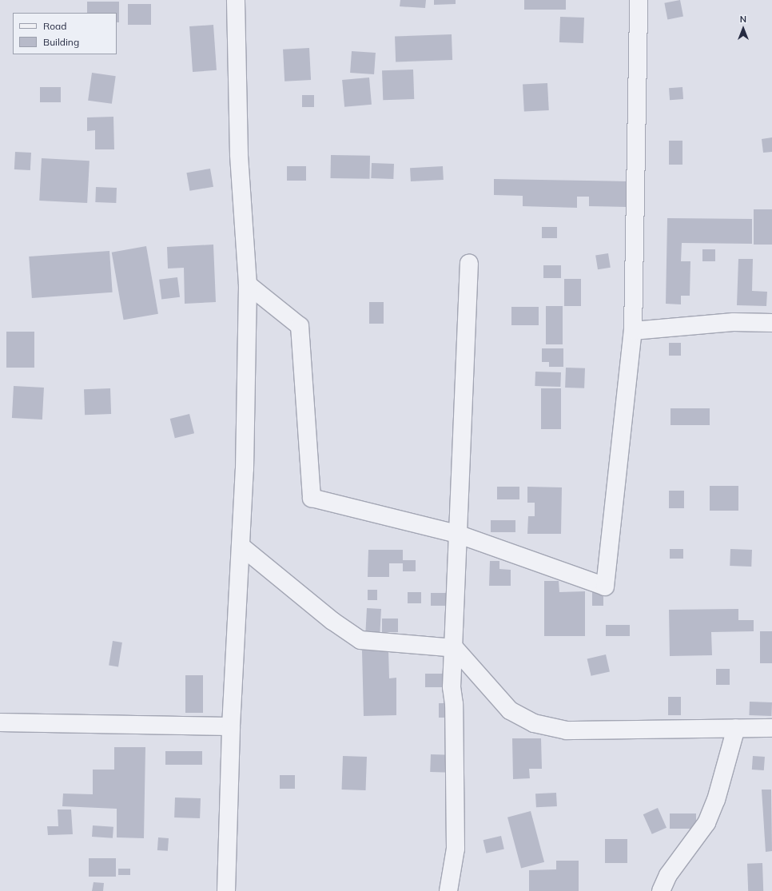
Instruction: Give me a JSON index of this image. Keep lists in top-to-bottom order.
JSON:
{
  "legend": ["Road", "Building"],
  "north": "top"
}
